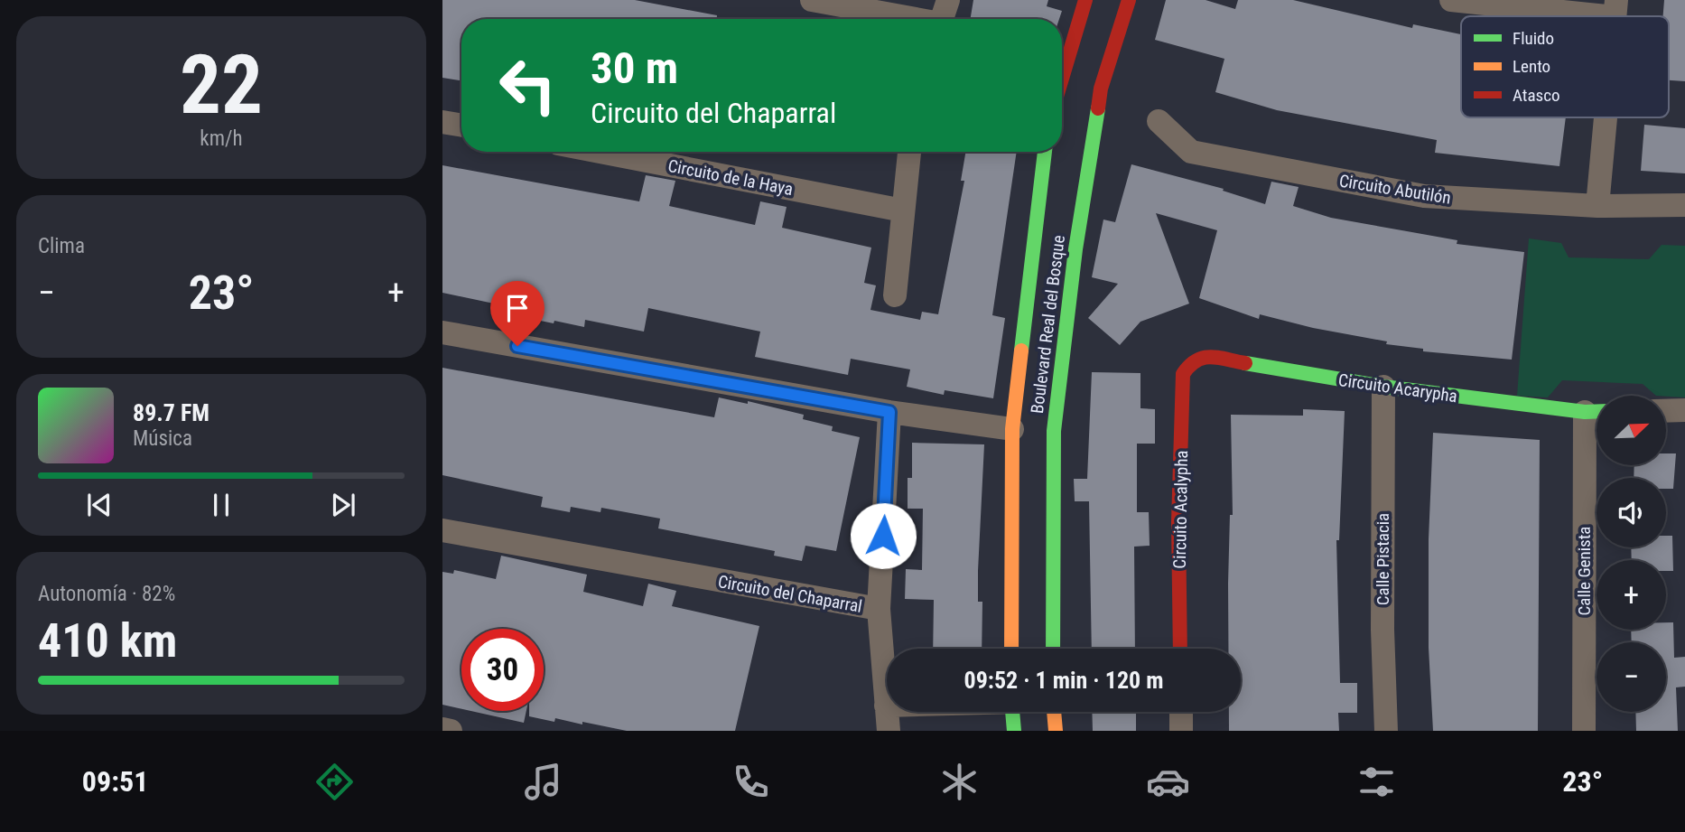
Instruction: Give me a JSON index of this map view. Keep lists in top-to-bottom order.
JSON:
{
  "streets": {
    "street": [
      "Circuito de la Haya",
      "Circuito Abutilón",
      "Boulevard Real del Bosque",
      "Circuito Acarypha",
      "Circuito Acalypha",
      "Calle Pistacia",
      "Calle Genista",
      "Circuito del Chaparral"
    ]
  },
  "crossings": [
    ["Circuito Acarypha", "Circuito Acalypha"],
    ["Circuito Acarypha", "Calle Pistacia"],
    ["Circuito Acarypha", "Calle Genista"]
  ],
  "legend": ["Fluido", "Lento", "Atasco"],
  "north": "top right",
  "page": {
    "tile": [
      ["22", "km/h"],
      "Clima",
      ["Autonomía · 82%", "410 km"]
    ],
    "turn": ["30 m", "Circuito del Chaparral"],
    "heat": ["−", "23°", "+"],
    "song": ["89.7 FM", "Música"],
    "map_buttons": ["+", "−"],
    "limit": "30",
    "trip": "09:52 · 1 min · 120 m",
    "tabs": ["09:51", "23°"]
  }
}
